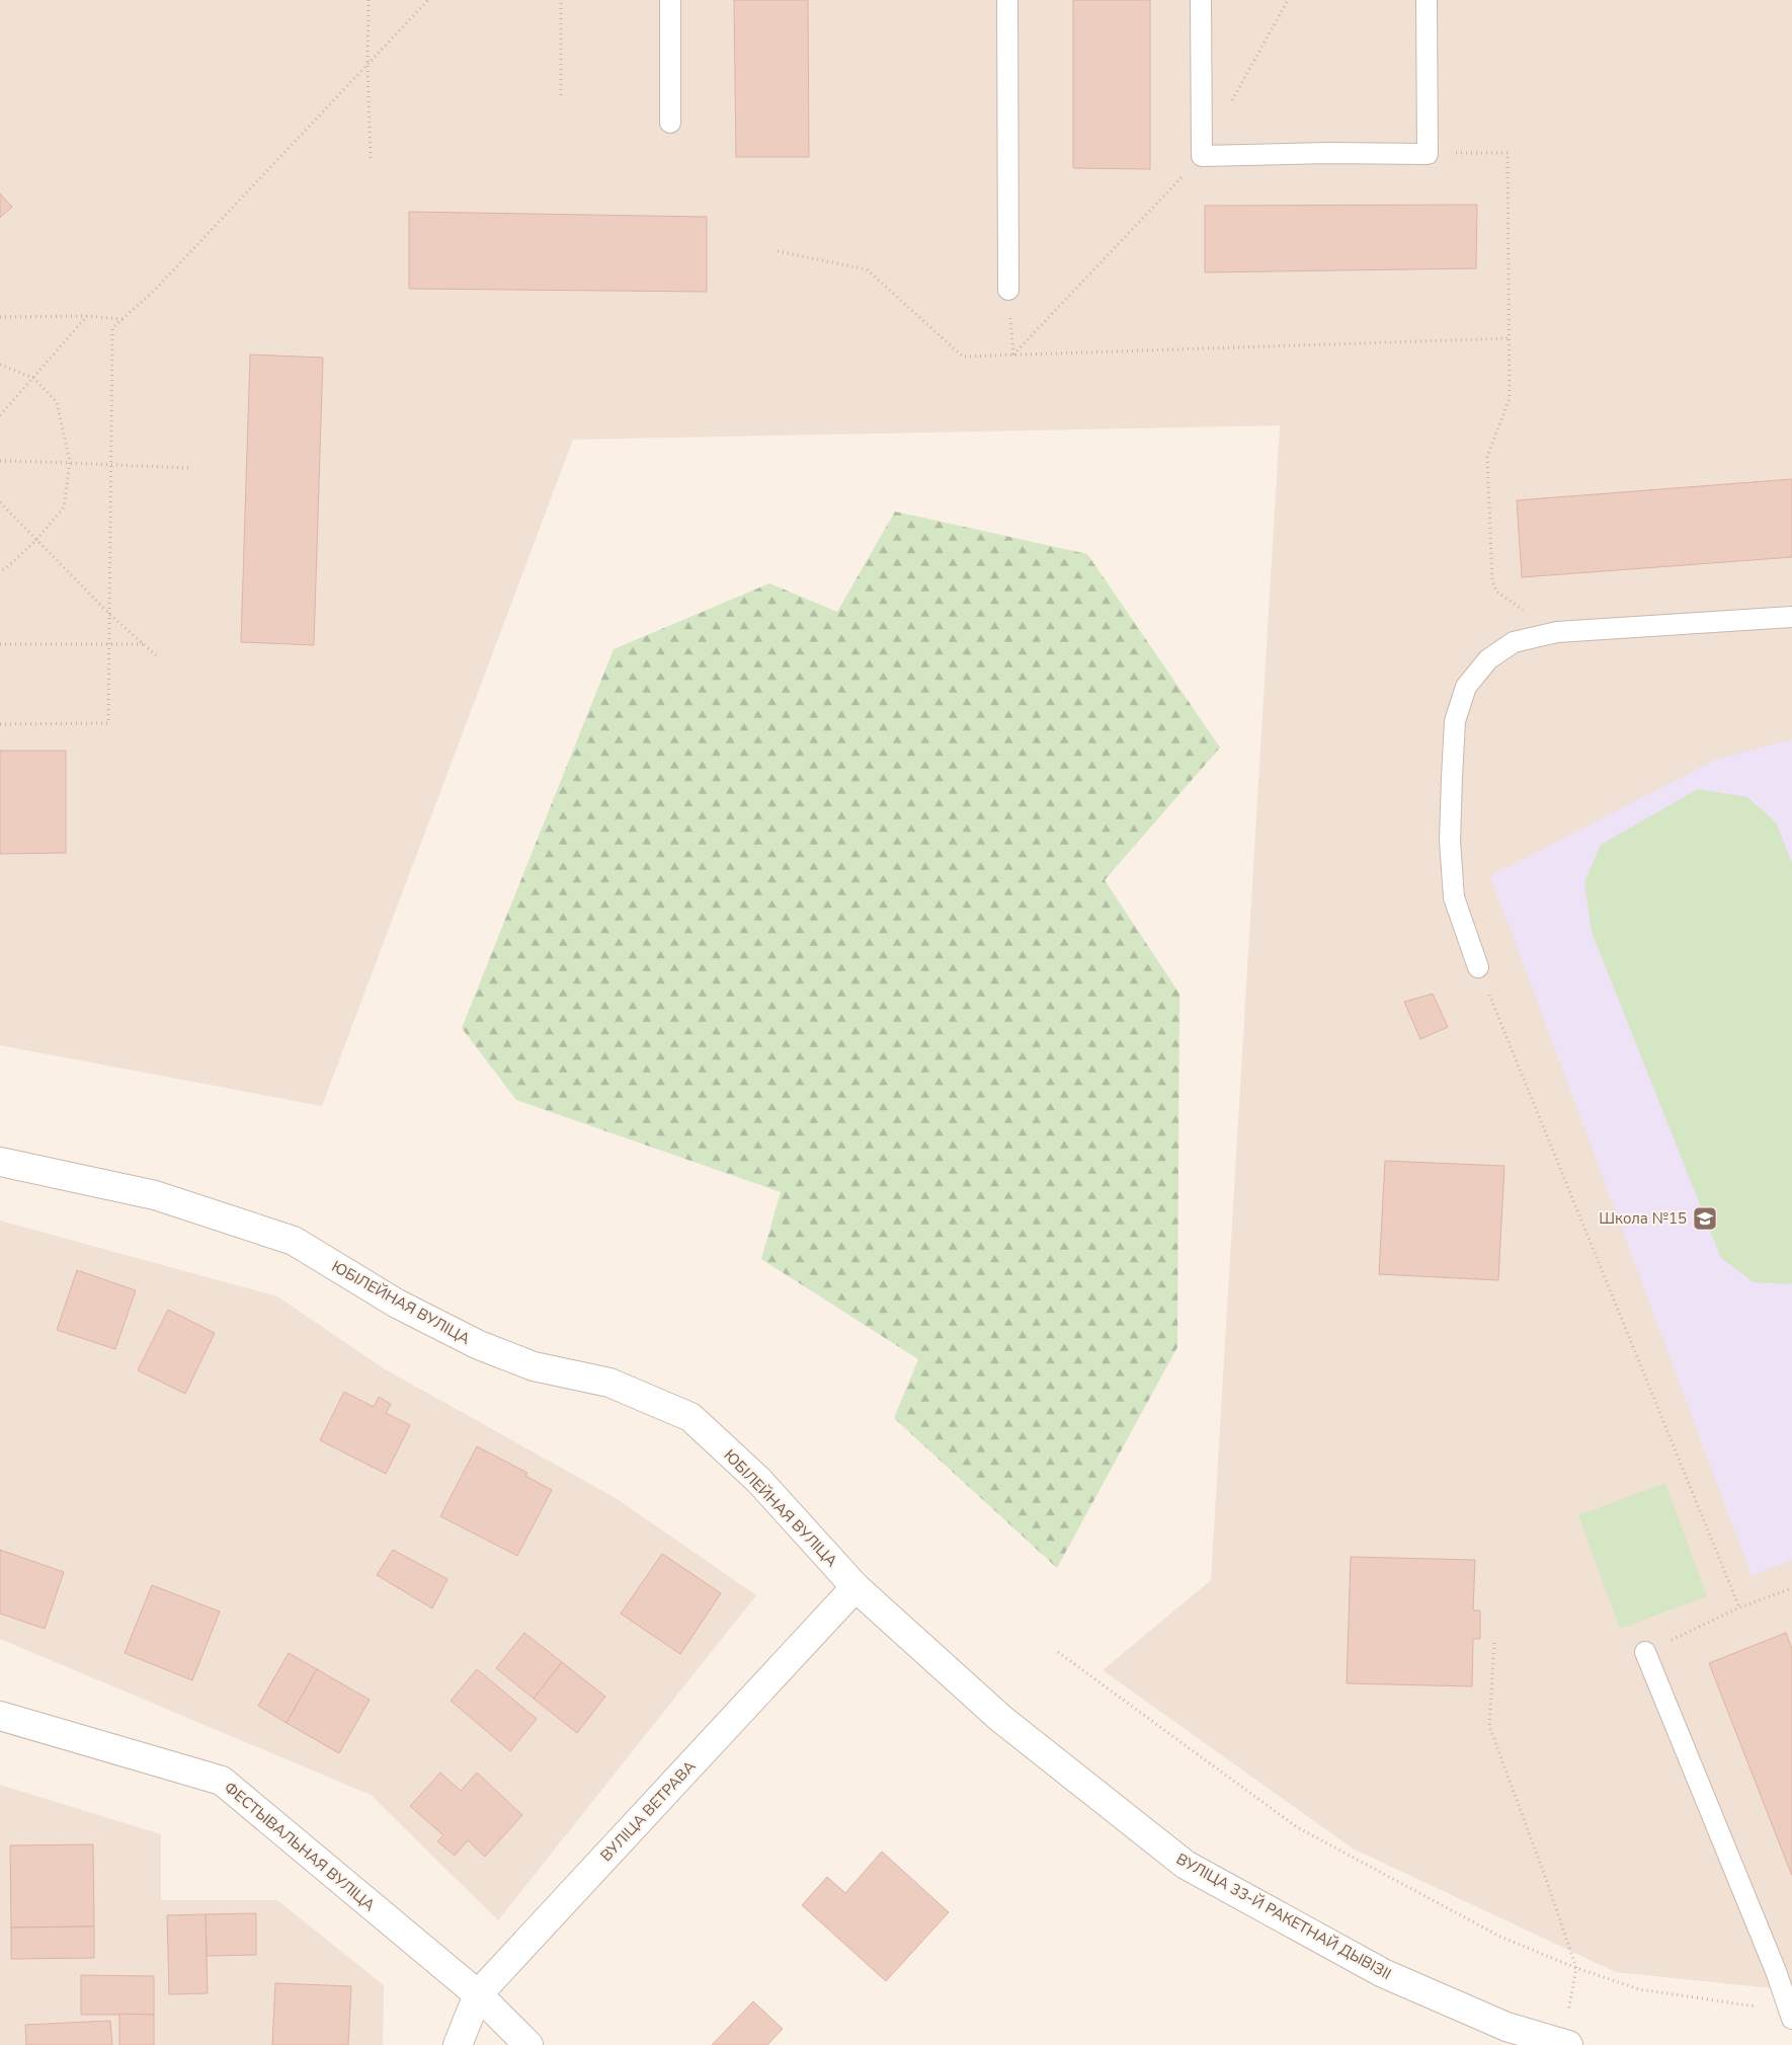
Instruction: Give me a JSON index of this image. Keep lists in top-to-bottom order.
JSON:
{
  "streets": {
    "street": [
      "ЮБІЛЕЙНАЯ ВУЛІЦА",
      "ВУЛІЦА ВЕТРАВА",
      "ФЕСТЫВАЛЬНАЯ ВУЛІЦА",
      "ВУЛІЦА 33-Й РАКЕТНАЙ ДЫВІЗІІ"
    ]
  },
  "crossings": [
    ["ЮБІЛЕЙНАЯ ВУЛІЦА", "ВУЛІЦА ВЕТРАВА"],
    ["ЮБІЛЕЙНАЯ ВУЛІЦА", "ВУЛІЦА 33-Й РАКЕТНАЙ ДЫВІЗІІ"],
    ["ВУЛІЦА ВЕТРАВА", "ФЕСТЫВАЛЬНАЯ ВУЛІЦА"]
  ],
  "places": {
    "school or university": ["Школа №15"]
  }
}
